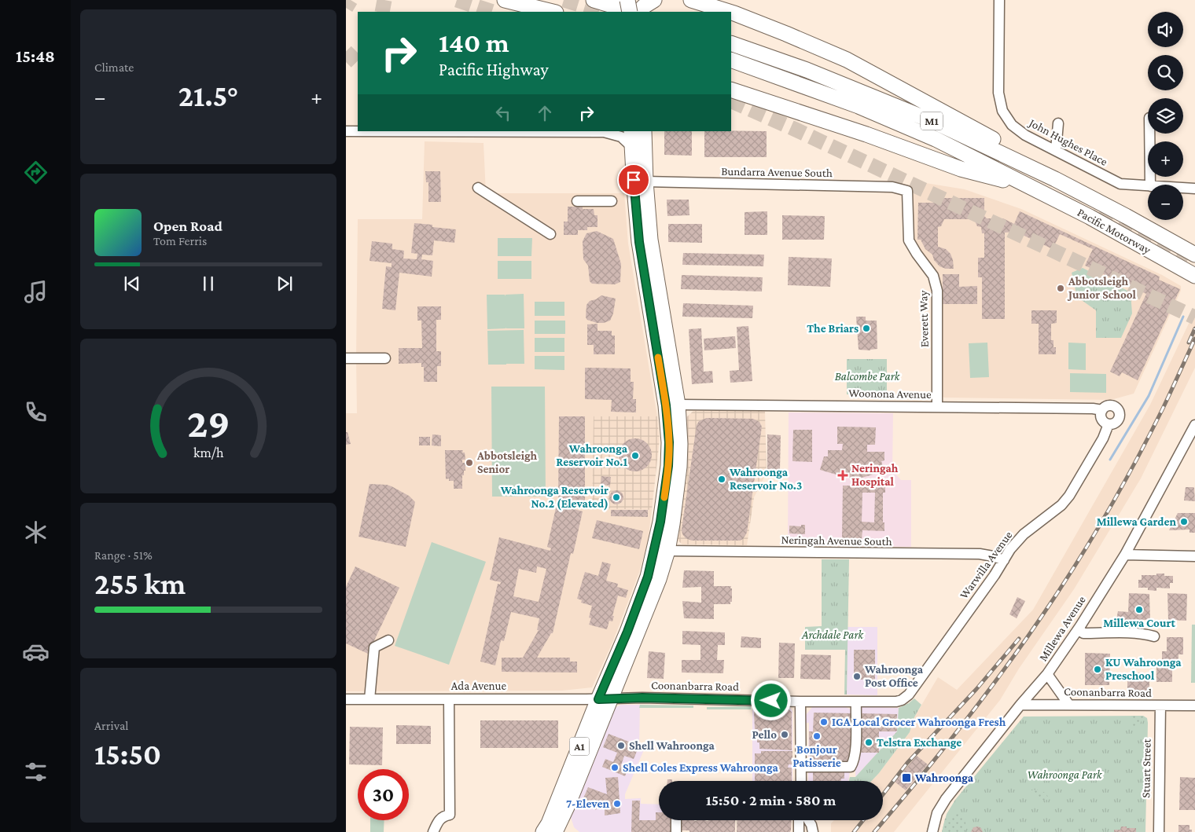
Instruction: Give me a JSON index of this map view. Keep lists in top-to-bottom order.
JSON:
{
  "streets": {
    "highway": ["M1", "Pacific Motorway", "A1"],
    "street": [
      "John Hughes Place",
      "Bundarra Avenue South",
      "Everett Way",
      "Woonona Avenue",
      "Neringah Avenue South",
      "Warwilla Avenue",
      "Millewa Avenue",
      "Ada Avenue",
      "Coonanbarra Road",
      "Stuart Street"
    ]
  },
  "crossings": [
    ["M1", "Pacific Motorway"],
    ["Bundarra Avenue South", "Everett Way"],
    ["Bundarra Avenue South", "A1"],
    ["Everett Way", "Woonona Avenue"],
    ["Woonona Avenue", "Warwilla Avenue"],
    ["Woonona Avenue", "A1"],
    ["Neringah Avenue South", "Warwilla Avenue"],
    ["Neringah Avenue South", "A1"],
    ["Warwilla Avenue", "Coonanbarra Road"],
    ["Millewa Avenue", "Coonanbarra Road"],
    ["Ada Avenue", "Coonanbarra Road"],
    ["Ada Avenue", "A1"],
    ["Coonanbarra Road", "A1"],
    ["Coonanbarra Road", "Stuart Street"]
  ],
  "parks": ["Balcombe Park", "Archdale Park", "Wahroonga Park"],
  "places": {
    "other": [
      "Abbotsleigh Junior School",
      "The Briars",
      "Wahroonga Reservoir No.1",
      "Abbotsleigh Senior",
      "Wahroonga Reservoir No.3",
      "Wahroonga Reservoir No.2 (Elevated)",
      "Millewa Garden",
      "Millewa Court",
      "KU Wahroonga Preschool",
      "Wahroonga Post Office",
      "IGA Local Grocer Wahroonga Fresh",
      "Pello",
      "Bonjour Patisserie",
      "Telstra Exchange",
      "Shell Wahroonga",
      "Shell Coles Express Wahroonga",
      "7-Eleven"
    ],
    "health": ["Neringah Hospital"],
    "transit": ["Wahroonga"]
  },
  "page": {
    "tabs": "15:48",
    "tile": [
      "Climate",
      ["Range · 51%", "255 km"],
      ["Arrival", "15:50"]
    ],
    "map_buttons": ["+", "−"],
    "turn": ["140 m", "Pacific Highway"],
    "heat": ["−", "21.5°", "+"],
    "song": ["Open Road", "Tom Ferris"],
    "limit": "30",
    "trip": "15:50 · 2 min · 580 m",
    "gauge": ["29", "km/h"]
  }
}
